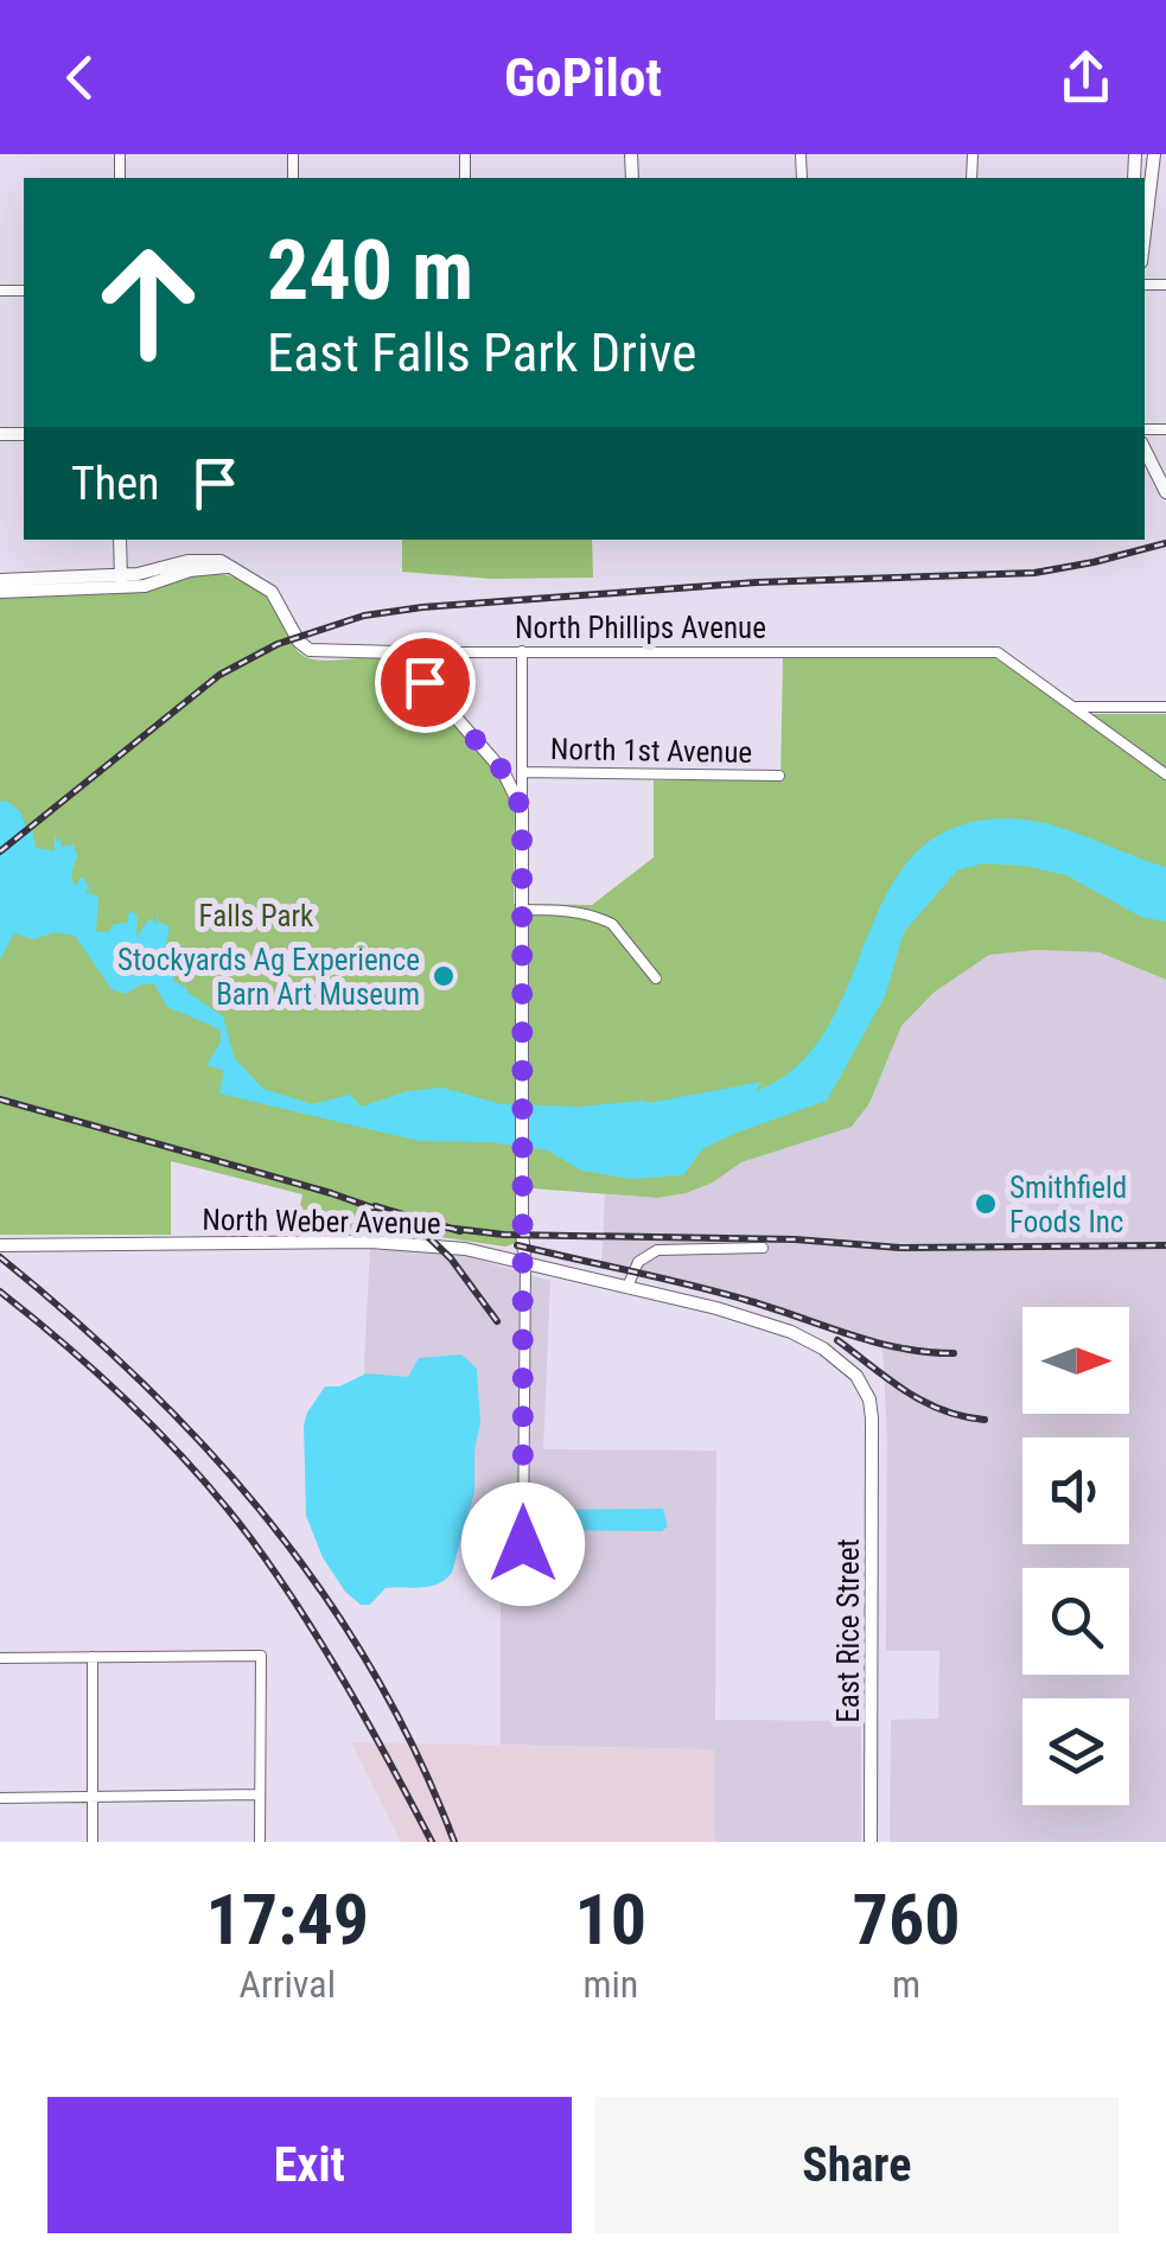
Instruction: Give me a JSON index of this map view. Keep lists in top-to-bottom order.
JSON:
{
  "streets": {
    "street": [
      "North Phillips Avenue",
      "North 1st Avenue",
      "North Weber Avenue",
      "East Rice Street"
    ]
  },
  "crossings": [
    ["North Weber Avenue", "East Rice Street"]
  ],
  "parks": ["Falls Park"],
  "places": ["Stockyards Ag Experience Barn Art Museum", "Smithfield Foods Inc"],
  "north": "right",
  "page": {
    "header": "GoPilot",
    "turn": ["240 m", "East Falls Park Drive"],
    "then": "Then",
    "eta": [
      "17:49",
      "Arrival",
      "10",
      "min",
      "760",
      "m"
    ],
    "buttons": ["Exit", "Share"]
  }
}
